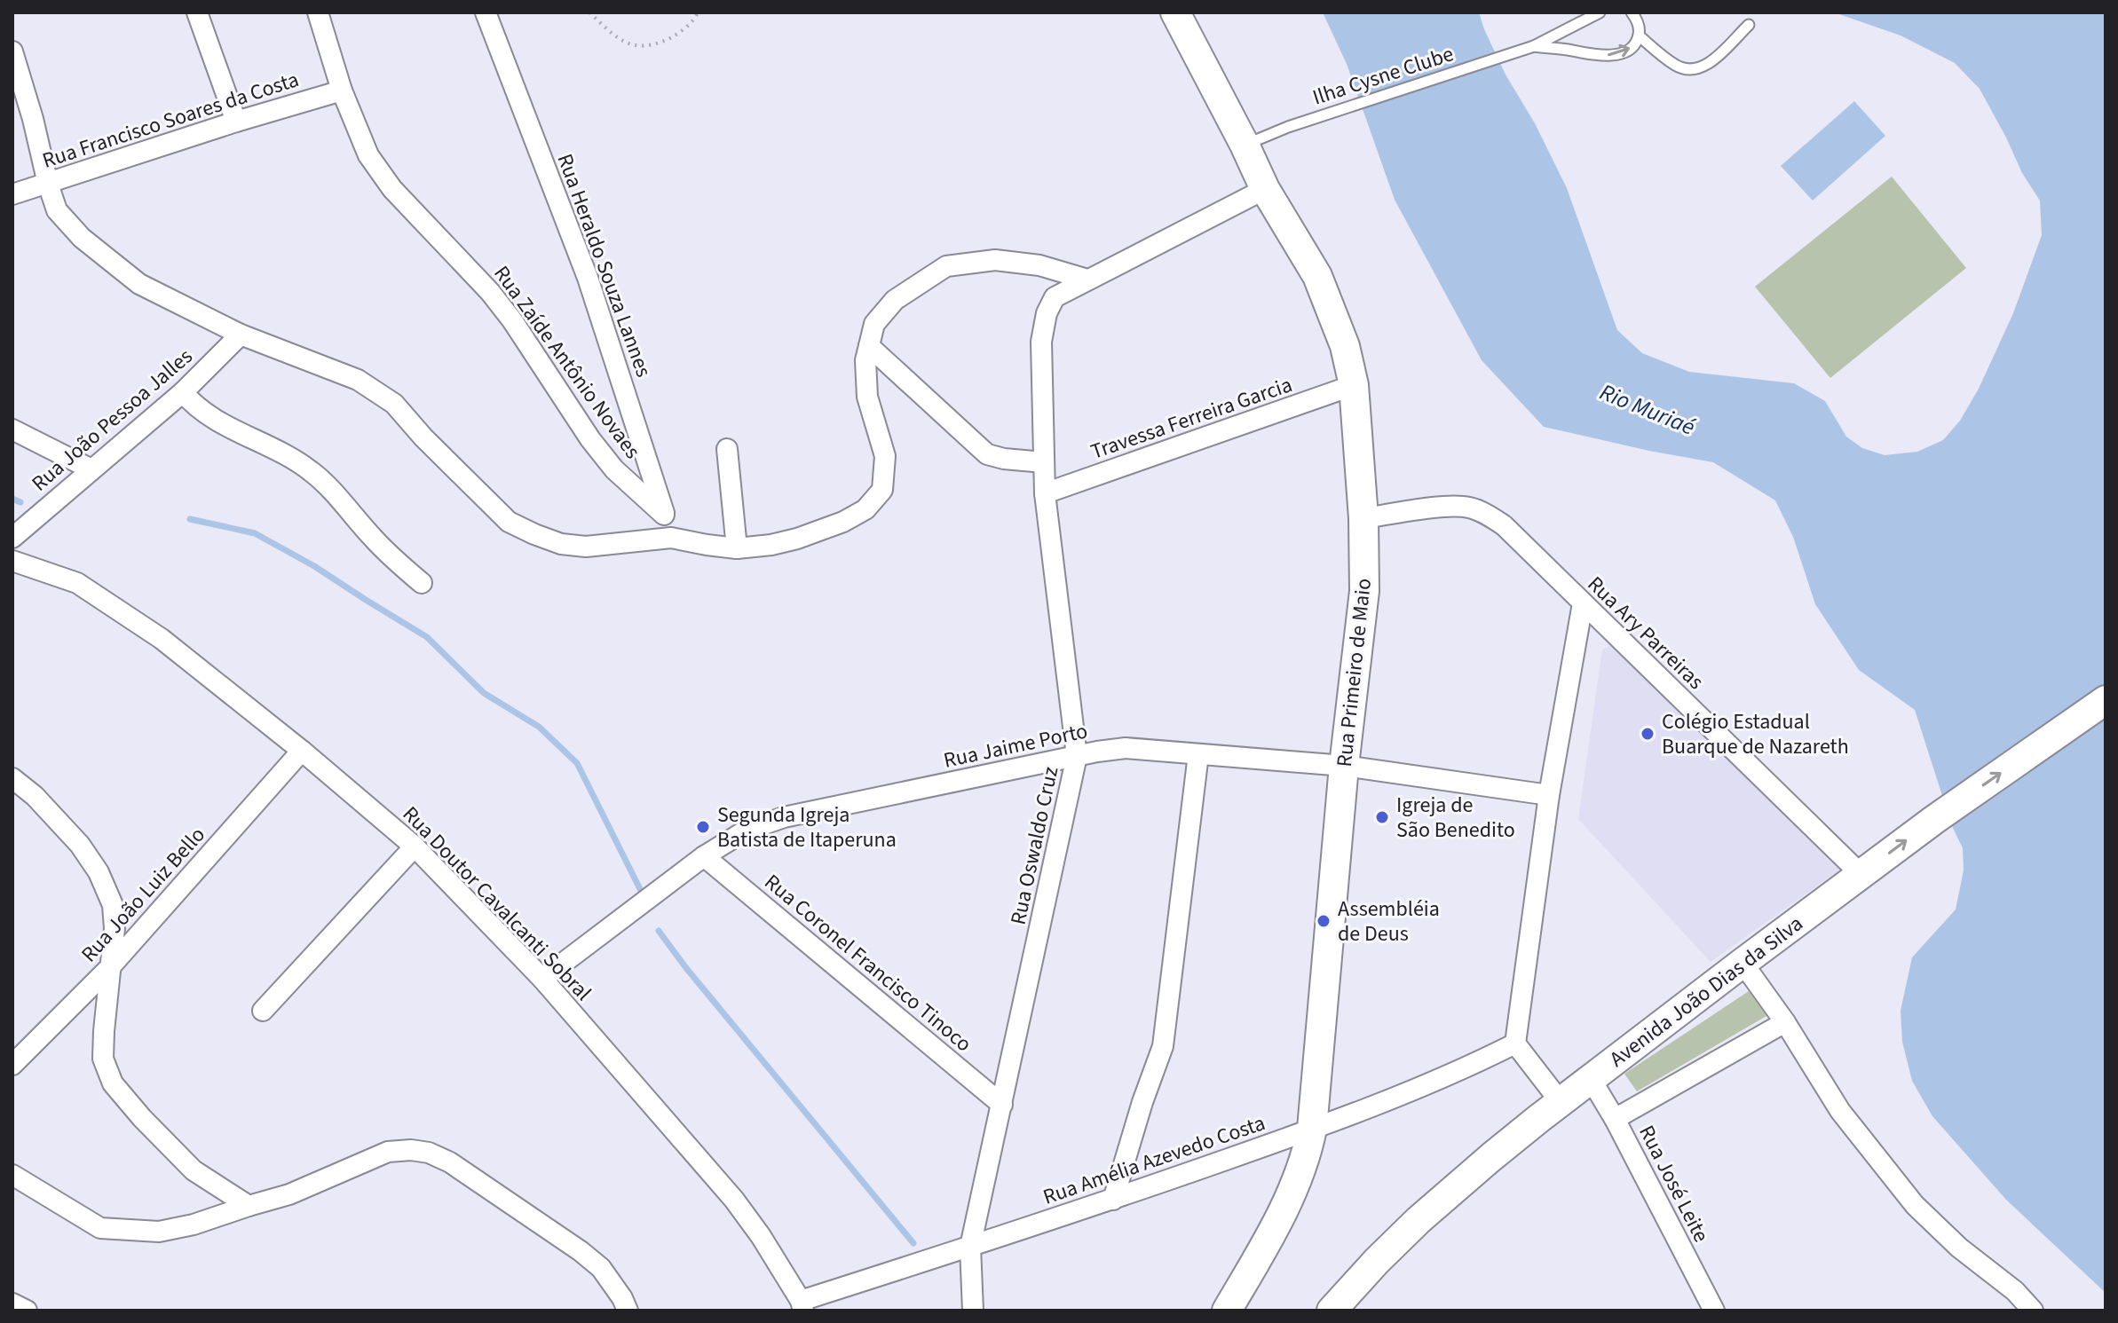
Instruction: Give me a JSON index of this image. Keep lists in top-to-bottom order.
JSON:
{
  "streets": {
    "main road": ["Rua Primeiro de Maio", "Avenida João Dias da Silva"],
    "street": [
      "Rua Francisco Soares da Costa",
      "Rua Heraldo Souza Lannes",
      "Rua Zaíde Antônio Novaes",
      "Travessa Ferreira Garcia",
      "Rua João Pessoa Jalles",
      "Rua Ary Parreiras",
      "Rua Jaime Porto",
      "Rua Oswaldo Cruz",
      "Rua João Luiz Bello",
      "Rua Doutor Cavalcanti Sobral",
      "Rua Coronel Francisco Tinoco",
      "Rua Amélia Azevedo Costa",
      "Rua José Leite"
    ],
    "lane": ["Ilha Cysne Clube"]
  },
  "crossings": [
    ["Ilha Cysne Clube", "Rua Primeiro de Maio"],
    ["Rua Francisco Soares da Costa", "Rua Zaíde Antônio Novaes"],
    ["Rua Heraldo Souza Lannes", "Rua Zaíde Antônio Novaes"],
    ["Travessa Ferreira Garcia", "Rua Primeiro de Maio"],
    ["Travessa Ferreira Garcia", "Rua Oswaldo Cruz"],
    ["Rua Ary Parreiras", "Rua Primeiro de Maio"],
    ["Rua Ary Parreiras", "Avenida João Dias da Silva"],
    ["Rua Primeiro de Maio", "Rua Jaime Porto"],
    ["Rua Primeiro de Maio", "Rua Oswaldo Cruz"],
    ["Rua Primeiro de Maio", "Rua Amélia Azevedo Costa"],
    ["Rua Jaime Porto", "Rua Oswaldo Cruz"],
    ["Rua Jaime Porto", "Rua Doutor Cavalcanti Sobral"],
    ["Rua Jaime Porto", "Rua Coronel Francisco Tinoco"],
    ["Rua Oswaldo Cruz", "Rua Coronel Francisco Tinoco"],
    ["Rua Oswaldo Cruz", "Rua Amélia Azevedo Costa"],
    ["Rua João Luiz Bello", "Rua Doutor Cavalcanti Sobral"],
    ["Rua Doutor Cavalcanti Sobral", "Rua Amélia Azevedo Costa"],
    ["Avenida João Dias da Silva", "Rua José Leite"]
  ],
  "water": ["Rio Muriaé"],
  "places": [
    "Colégio Estadual Buarque de Nazareth",
    "Igreja de São Benedito",
    "Segunda Igreja Batista de Itaperuna",
    "Assembléia de Deus"
  ]
}
